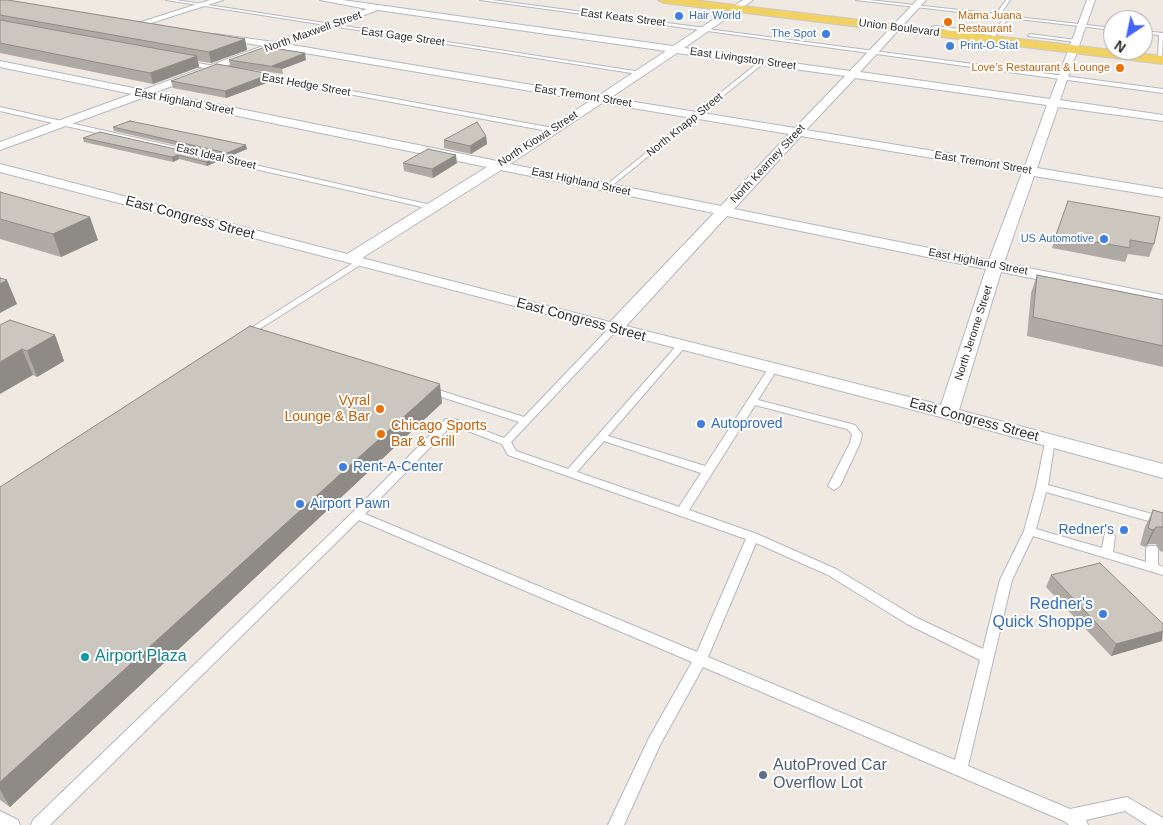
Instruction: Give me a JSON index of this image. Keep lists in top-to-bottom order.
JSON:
{
  "streets": {
    "main road": ["Union Boulevard"],
    "street": [
      "North Maxwell Street",
      "East Livingston Street",
      "East Tremont Street",
      "East Highland Street",
      "North Kiowa Street",
      "North Kearney Street",
      "East Congress Street",
      "North Jerome Street"
    ],
    "lane": [
      "East Keats Street",
      "East Gage Street",
      "East Hedge Street",
      "North Knapp Street",
      "East Ideal Street"
    ]
  },
  "crossings": [
    ["East Keats Street", "North Kiowa Street"],
    ["East Keats Street", "North Kearney Street"],
    ["East Keats Street", "North Jerome Street"],
    ["Union Boulevard", "North Kiowa Street"],
    ["Union Boulevard", "North Kearney Street"],
    ["Union Boulevard", "North Jerome Street"],
    ["North Maxwell Street", "East Gage Street"],
    ["North Maxwell Street", "East Livingston Street"],
    ["North Maxwell Street", "East Tremont Street"],
    ["North Maxwell Street", "East Highland Street"],
    ["North Maxwell Street", "East Ideal Street"],
    ["East Gage Street", "North Kiowa Street"],
    ["East Livingston Street", "North Knapp Street"],
    ["East Livingston Street", "North Kiowa Street"],
    ["East Livingston Street", "North Kearney Street"],
    ["East Livingston Street", "North Jerome Street"],
    ["East Hedge Street", "North Kiowa Street"],
    ["East Tremont Street", "North Knapp Street"],
    ["East Tremont Street", "North Kiowa Street"],
    ["East Tremont Street", "North Kearney Street"],
    ["East Tremont Street", "North Jerome Street"],
    ["East Highland Street", "North Knapp Street"],
    ["East Highland Street", "North Kiowa Street"],
    ["East Highland Street", "North Kearney Street"],
    ["East Highland Street", "North Jerome Street"],
    ["North Kiowa Street", "East Ideal Street"],
    ["North Kiowa Street", "East Congress Street"],
    ["North Kearney Street", "East Congress Street"],
    ["East Congress Street", "North Jerome Street"]
  ],
  "places": [
    "Hair World",
    "Mama Juana Restaurant",
    "The Spot",
    "Print-O-Stat",
    "Love’s Restaurant & Lounge",
    "US Automotive",
    "Vyral Lounge & Bar",
    "Autoproved",
    "Chicago Sports Bar & Grill",
    "Rent-A-Center",
    "Airport Pawn",
    "Redner's",
    "Redner's Quick Shoppe",
    "Airport Plaza",
    "AutoProved Car Overflow Lot"
  ],
  "north": "bottom left"
}
